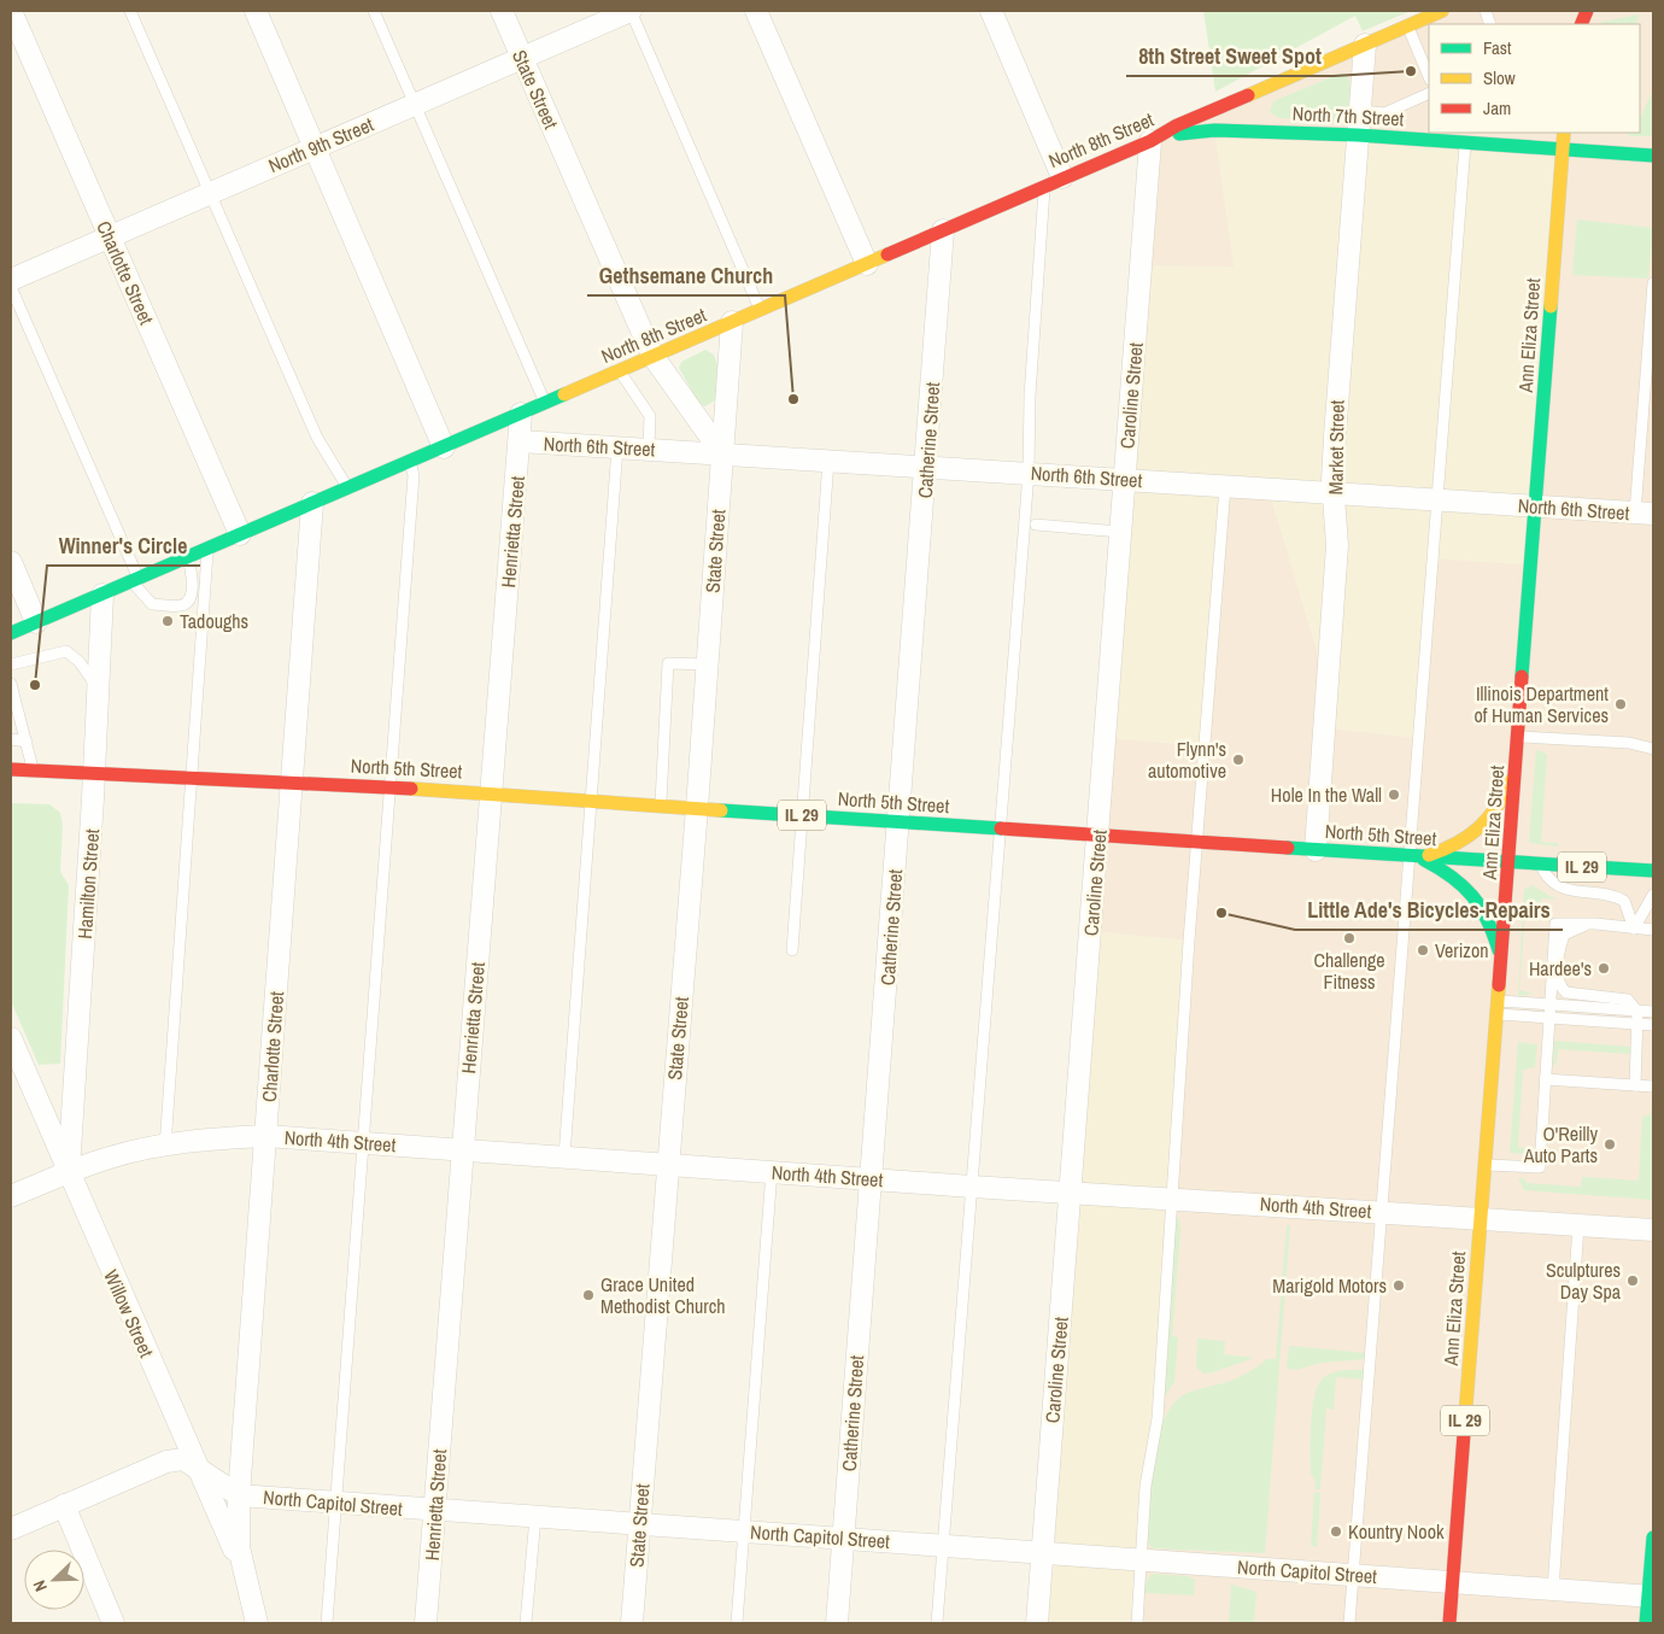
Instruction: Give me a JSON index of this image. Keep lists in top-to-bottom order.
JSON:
{
  "streets": {
    "main road": [
      "North 7th Street",
      "North 8th Street",
      "Ann Eliza Street",
      "North 5th Street",
      "IL 29"
    ],
    "street": [
      "State Street",
      "North 9th Street",
      "Charlotte Street",
      "Caroline Street",
      "Catherine Street",
      "North 6th Street",
      "Market Street",
      "Henrietta Street",
      "Hamilton Street",
      "North 4th Street",
      "Willow Street",
      "North Capitol Street"
    ]
  },
  "crossings": [
    ["State Street", "North 8th Street"],
    ["State Street", "North 9th Street"],
    ["State Street", "North 6th Street"],
    ["State Street", "North 5th Street"],
    ["State Street", "North 4th Street"],
    ["State Street", "North Capitol Street"],
    ["North 7th Street", "North 8th Street"],
    ["North 7th Street", "Ann Eliza Street"],
    ["North 7th Street", "Caroline Street"],
    ["North 7th Street", "Market Street"],
    ["North 8th Street", "Charlotte Street"],
    ["North 8th Street", "Caroline Street"],
    ["North 8th Street", "Catherine Street"],
    ["North 8th Street", "Market Street"],
    ["North 8th Street", "Henrietta Street"],
    ["North 8th Street", "Hamilton Street"],
    ["North 9th Street", "Charlotte Street"],
    ["Charlotte Street", "North 5th Street"],
    ["Charlotte Street", "North 4th Street"],
    ["Charlotte Street", "Willow Street"],
    ["Charlotte Street", "North Capitol Street"],
    ["Ann Eliza Street", "North 6th Street"],
    ["Ann Eliza Street", "North 5th Street"],
    ["Ann Eliza Street", "North 4th Street"],
    ["Ann Eliza Street", "North Capitol Street"],
    ["Caroline Street", "North 6th Street"],
    ["Caroline Street", "North 5th Street"],
    ["Caroline Street", "North 4th Street"],
    ["Caroline Street", "North Capitol Street"],
    ["Catherine Street", "North 6th Street"],
    ["Catherine Street", "North 5th Street"],
    ["Catherine Street", "North 4th Street"],
    ["Catherine Street", "North Capitol Street"],
    ["North 6th Street", "Market Street"],
    ["North 6th Street", "Henrietta Street"],
    ["Market Street", "North 5th Street"],
    ["Henrietta Street", "North 5th Street"],
    ["Henrietta Street", "North 4th Street"],
    ["Henrietta Street", "North Capitol Street"],
    ["North 5th Street", "Hamilton Street"],
    ["Hamilton Street", "North 4th Street"],
    ["Hamilton Street", "Willow Street"],
    ["North 4th Street", "Willow Street"],
    ["Willow Street", "North Capitol Street"]
  ],
  "places": [
    "8th Street Sweet Spot",
    "Gethsemane Church",
    "Tadoughs",
    "Winner's Circle",
    "Illinois Department of Human Services",
    "Flynn's automotive",
    "Hole In the Wall",
    "Little Ade's Bicycles-Repairs",
    "Challenge Fitness",
    "Verizon",
    "Hardee's",
    "O'Reilly Auto Parts",
    "Sculptures Day Spa",
    "Marigold Motors",
    "Grace United Methodist Church",
    "Kountry Nook"
  ],
  "legend": ["Fast", "Slow", "Jam"],
  "north": "bottom left"
}
